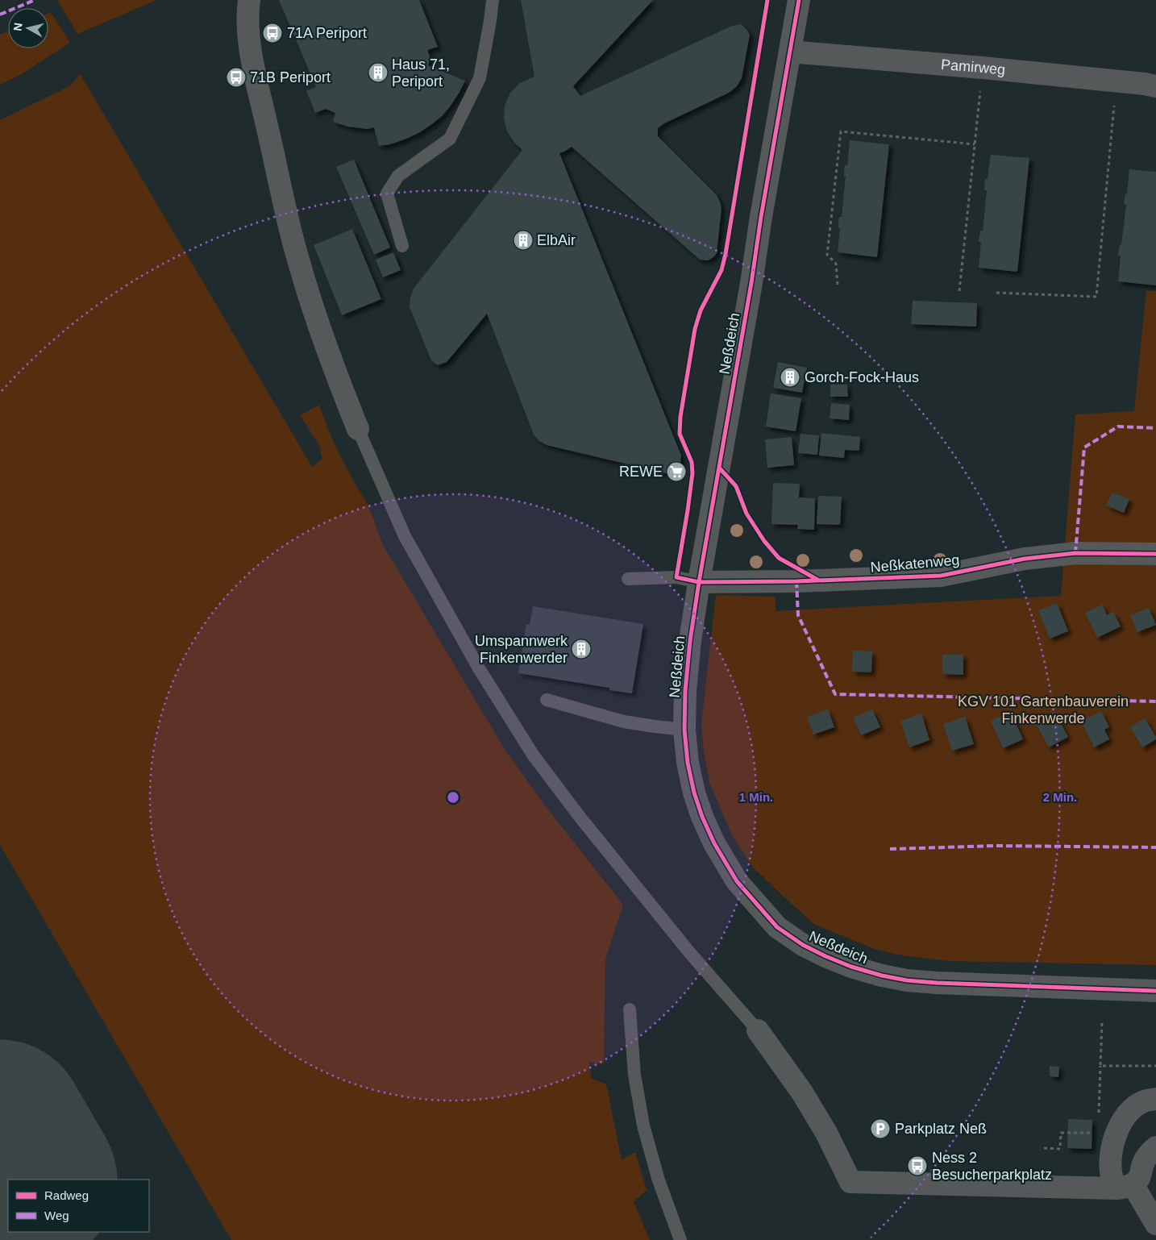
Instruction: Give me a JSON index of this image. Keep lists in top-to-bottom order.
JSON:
{
  "streets": {
    "street": ["Pamirweg", "Neßdeich", "Neßkatenweg"]
  },
  "crossings": [
    ["Pamirweg", "Neßdeich"],
    ["Neßdeich", "Neßkatenweg"]
  ],
  "parks": ["KGV 101 Gartenbauverein Finkenwerde"],
  "places": {
    "bus stop": ["71A Periport", "71B Periport", "Ness 2 Besucherparkplatz"],
    "building": [
      "Haus 71, Periport",
      "ElbAir",
      "Gorch-Fock-Haus",
      "Umspannwerk Finkenwerder"
    ],
    "supermarket": ["REWE"],
    "parking": ["Parkplatz Neß"]
  },
  "legend": ["Radweg", "Weg"],
  "north": "left",
  "rings": ["1 Min.", "2 Min."]
}
